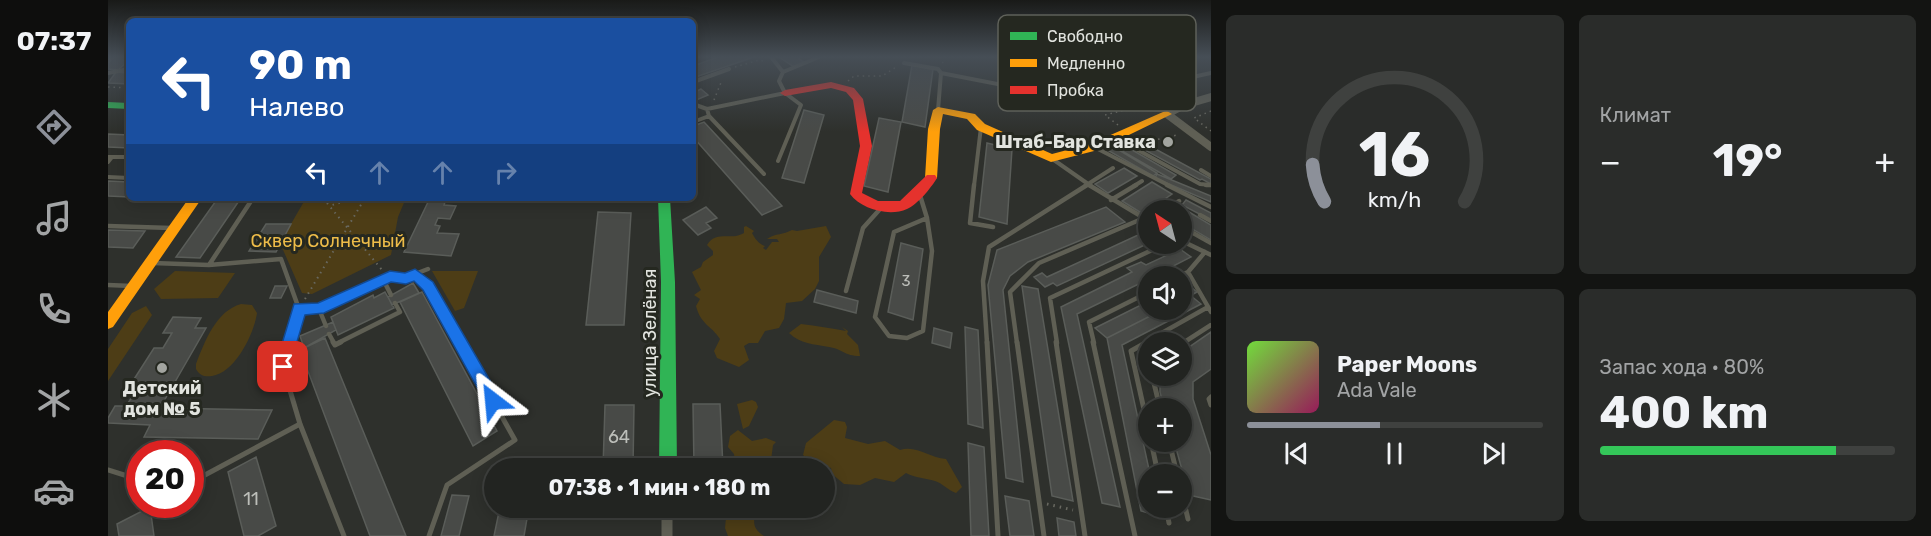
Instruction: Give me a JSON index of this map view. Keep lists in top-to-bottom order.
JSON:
{
  "streets": {
    "street": ["улица Зелёная"]
  },
  "parks": ["Сквер Солнечный"],
  "places": ["Штаб-Бар Ставка", "Детский дом № 5"],
  "house_numbers": ["3", "64", "11"],
  "legend": ["Свободно", "Медленно", "Пробка"],
  "north": "top left",
  "page": {
    "tabs": "07:37",
    "tile": [
      "Климат",
      ["Запас хода · 80%", "400 km"]
    ],
    "turn": ["90 m", "Налево"],
    "heat": ["−", "19°", "+"],
    "map_buttons": ["+", "−"],
    "song": ["Paper Moons", "Ada Vale"],
    "limit": "20",
    "trip": "07:38 · 1 мин · 180 m",
    "gauge": ["16", "km/h"]
  }
}
